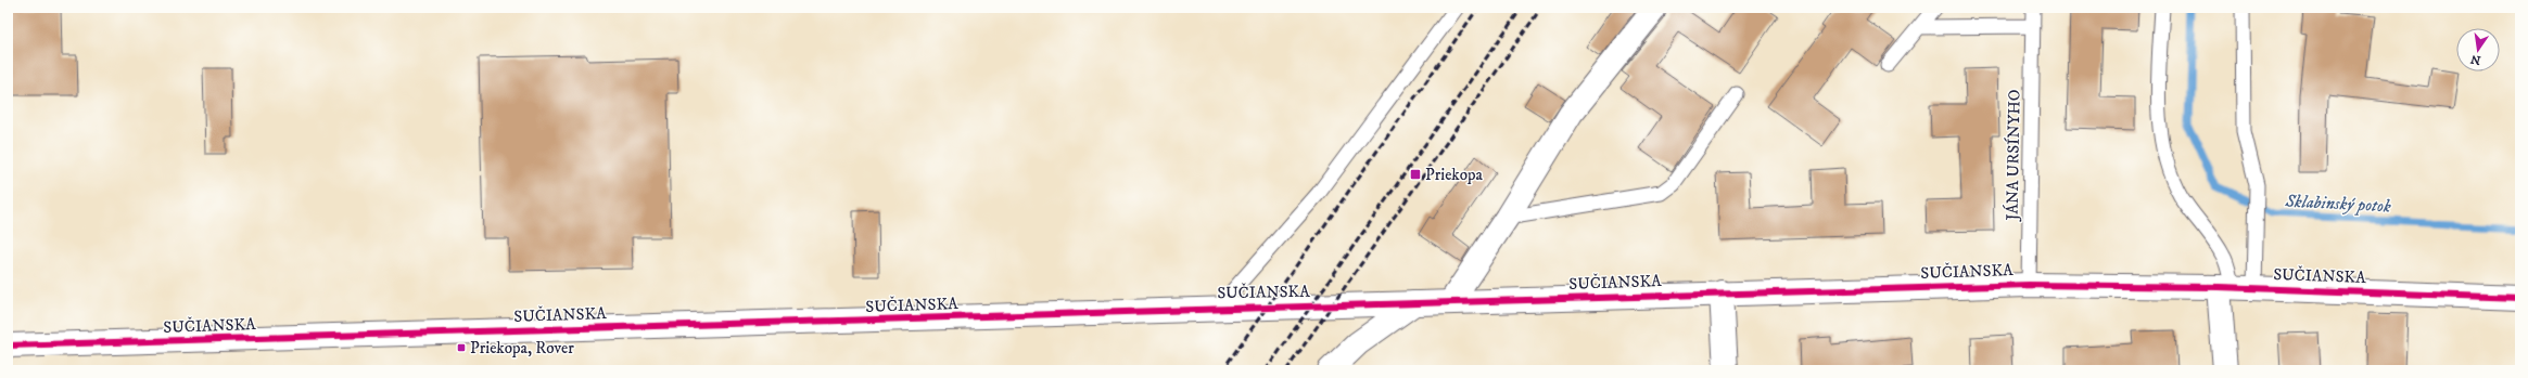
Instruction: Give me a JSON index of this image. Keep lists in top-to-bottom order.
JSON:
{
  "streets": {
    "street": ["SUČIANSKA"],
    "lane": ["JÁNA URSÍNYHO"]
  },
  "crossings": [
    ["JÁNA URSÍNYHO", "SUČIANSKA"]
  ],
  "water": ["Sklabinský potok"],
  "places": {
    "transit": ["Priekopa", "Priekopa, Rover"]
  },
  "north": "bottom"
}
